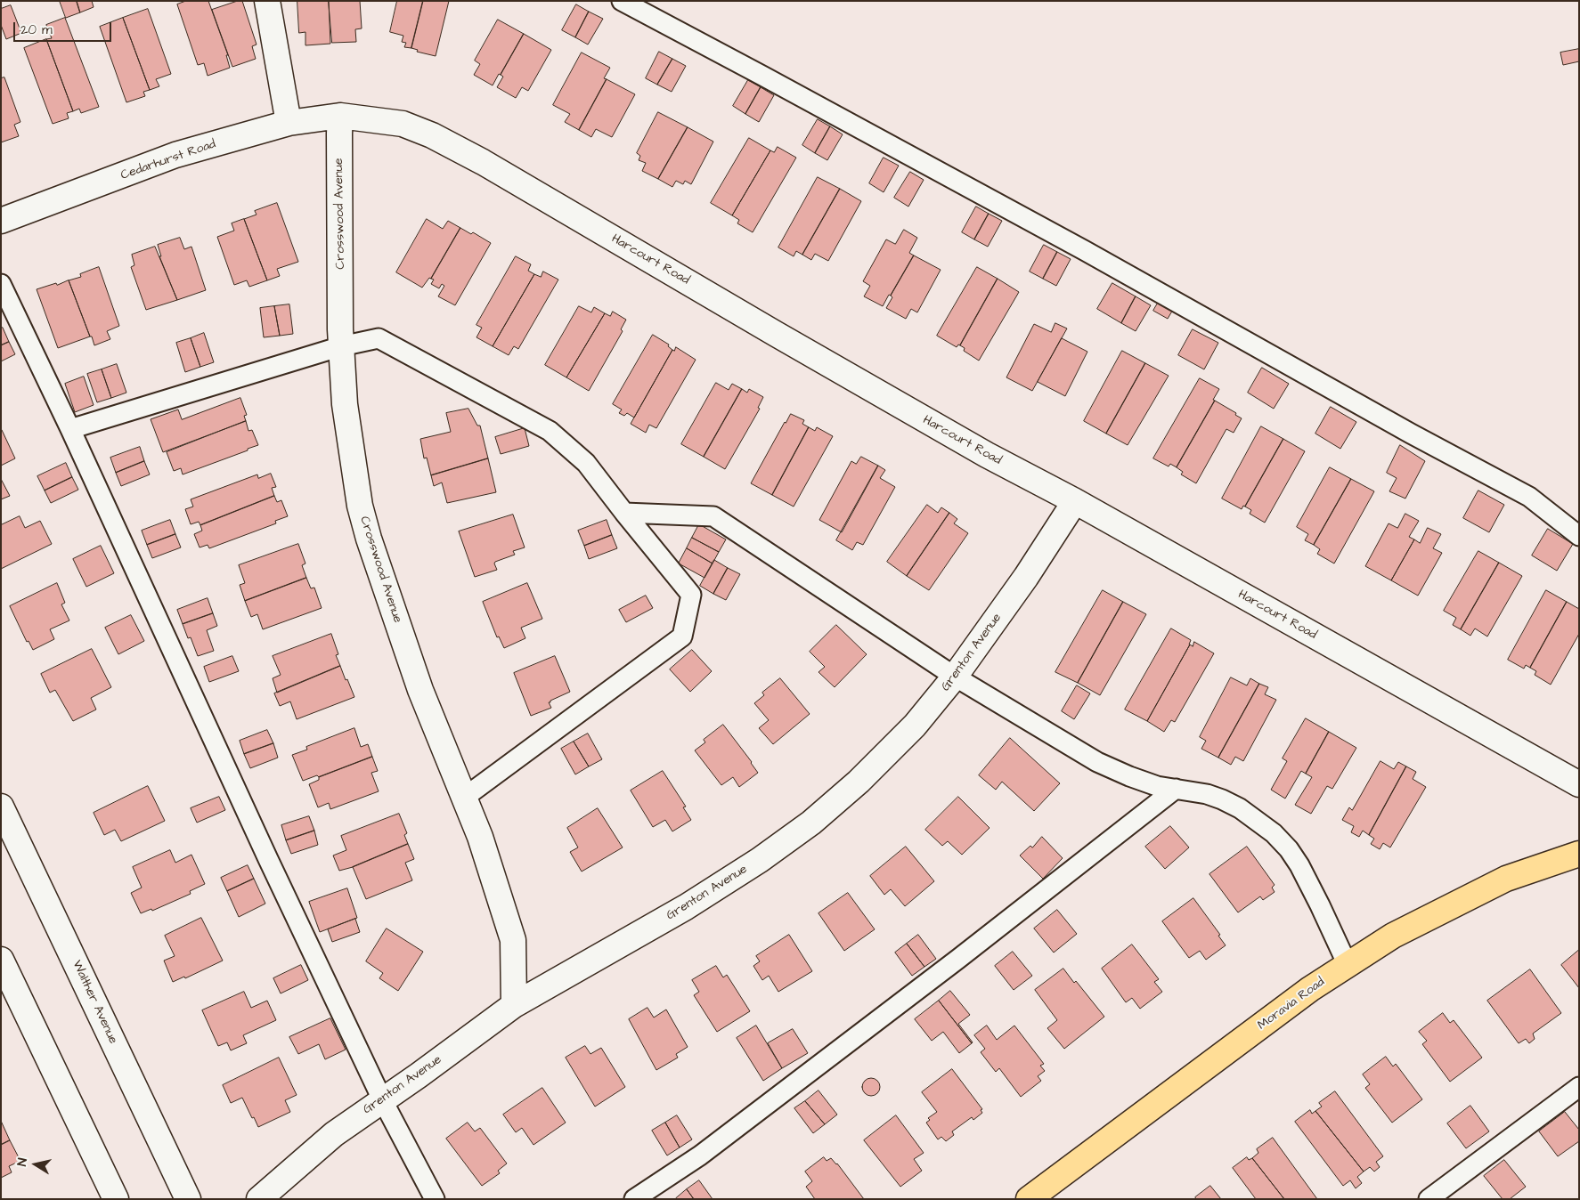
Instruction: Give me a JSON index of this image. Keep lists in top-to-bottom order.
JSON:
{
  "streets": {
    "main road": ["Moravia Road"],
    "street": [
      "Cedarhurst Road",
      "Crosswood Avenue",
      "Harcourt Road",
      "Grenton Avenue",
      "Walther Avenue"
    ]
  },
  "crossings": [
    ["Cedarhurst Road", "Crosswood Avenue"],
    ["Cedarhurst Road", "Harcourt Road"],
    ["Crosswood Avenue", "Harcourt Road"],
    ["Crosswood Avenue", "Grenton Avenue"],
    ["Harcourt Road", "Grenton Avenue"]
  ],
  "scale_bar": "20 m",
  "north": "left"
}
